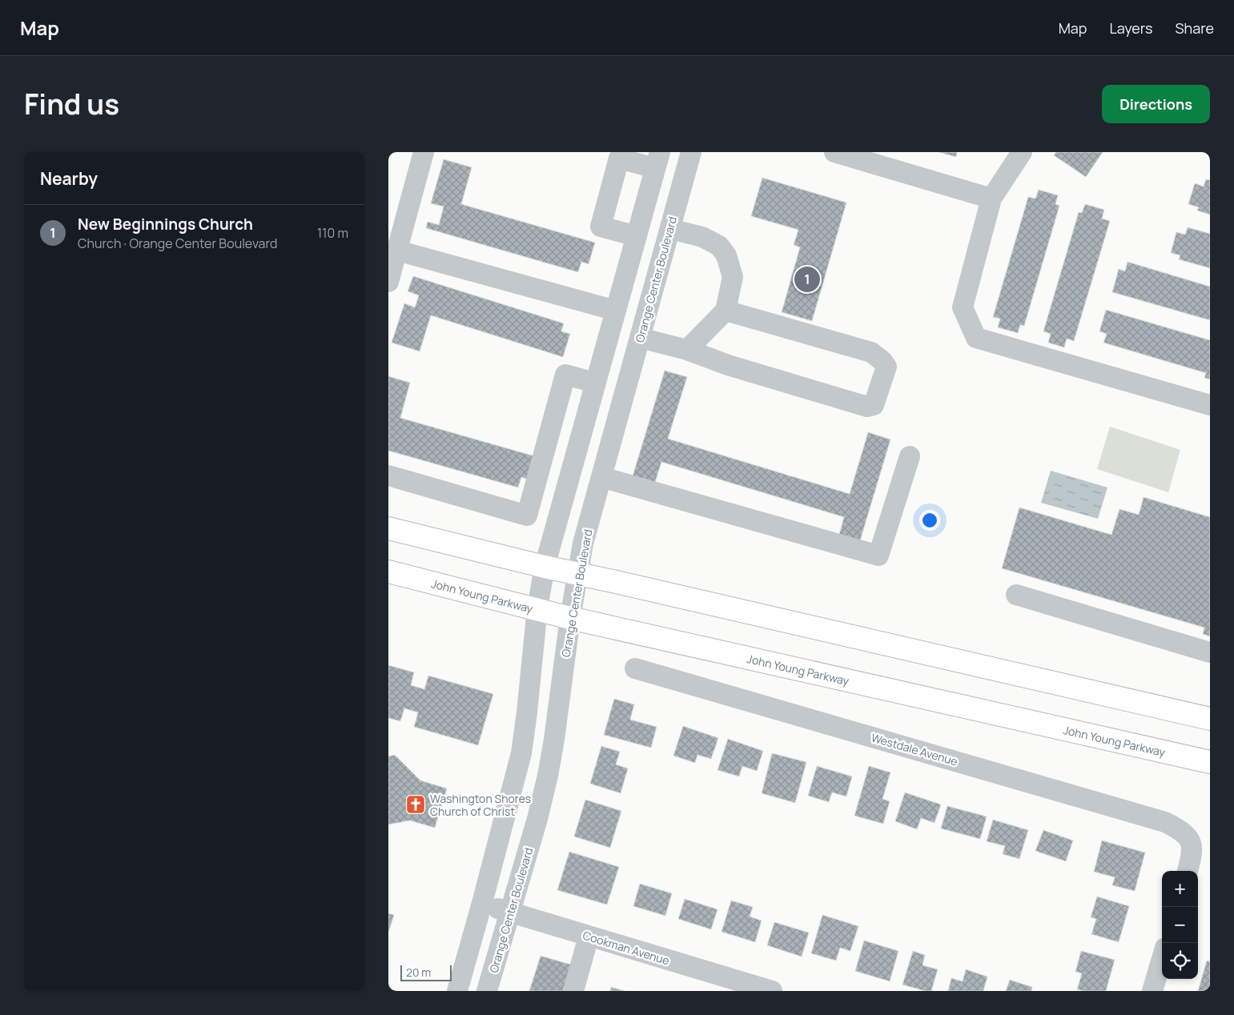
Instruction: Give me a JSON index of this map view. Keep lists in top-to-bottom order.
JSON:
{
  "streets": {
    "main road": ["John Young Parkway"],
    "street": ["Orange Center Boulevard", "Westdale Avenue", "Cookman Avenue"]
  },
  "crossings": [
    ["Orange Center Boulevard", "John Young Parkway"],
    ["Orange Center Boulevard", "Cookman Avenue"]
  ],
  "places": {
    "church": ["Washington Shores Church of Christ"]
  },
  "scale_bar": "20 m",
  "page": {
    "header": "Map",
    "nav": ["Map", "Layers", "Share"],
    "title": "Find us",
    "buttons": "Directions",
    "heading": "Nearby",
    "list": [
      {
        "mark": "1",
        "name": "New Beginnings Church",
        "note": "Church · Orange Center Boulevard",
        "value": "110 m"
      }
    ],
    "pins": "1",
    "map_buttons": ["+", "−"],
    "scale": "20 m"
  }
}
